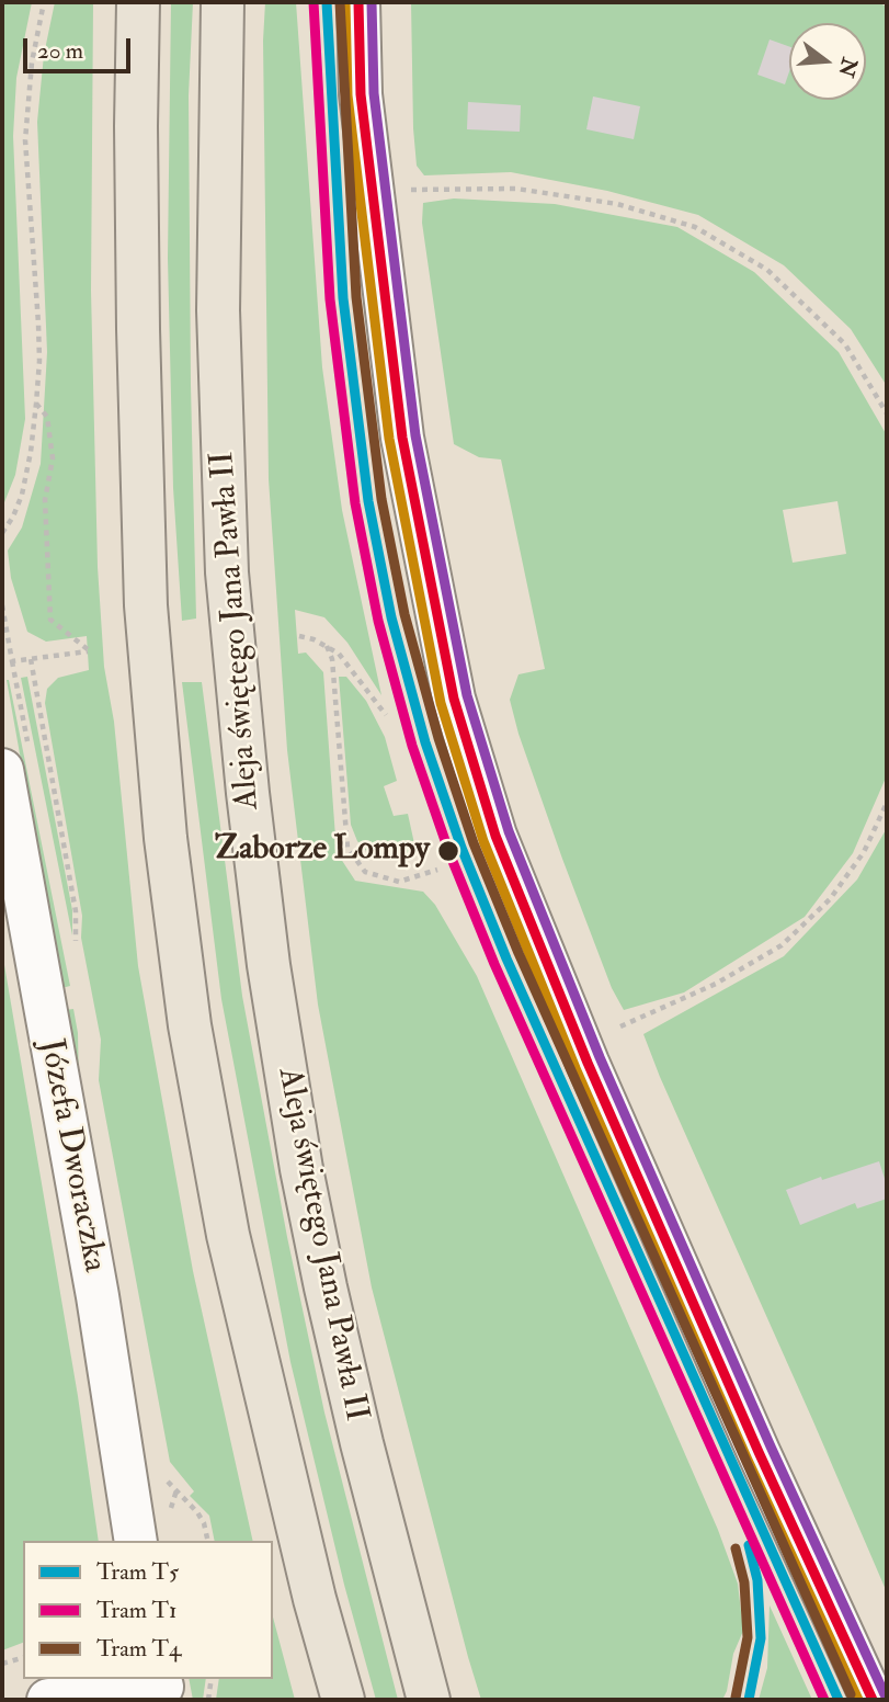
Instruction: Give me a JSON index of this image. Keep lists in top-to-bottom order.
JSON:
{
  "streets": {
    "main road": ["Aleja świętego Jana Pawła II"],
    "street": ["Józefa Dworaczka"]
  },
  "places": ["Zaborze Lompy"],
  "lines": ["tram line T5", "tram line T1", "tram line T4"],
  "legend": ["Tram T5", "Tram T1", "Tram T4"],
  "scale_bar": "20 m",
  "north": "right"
}
